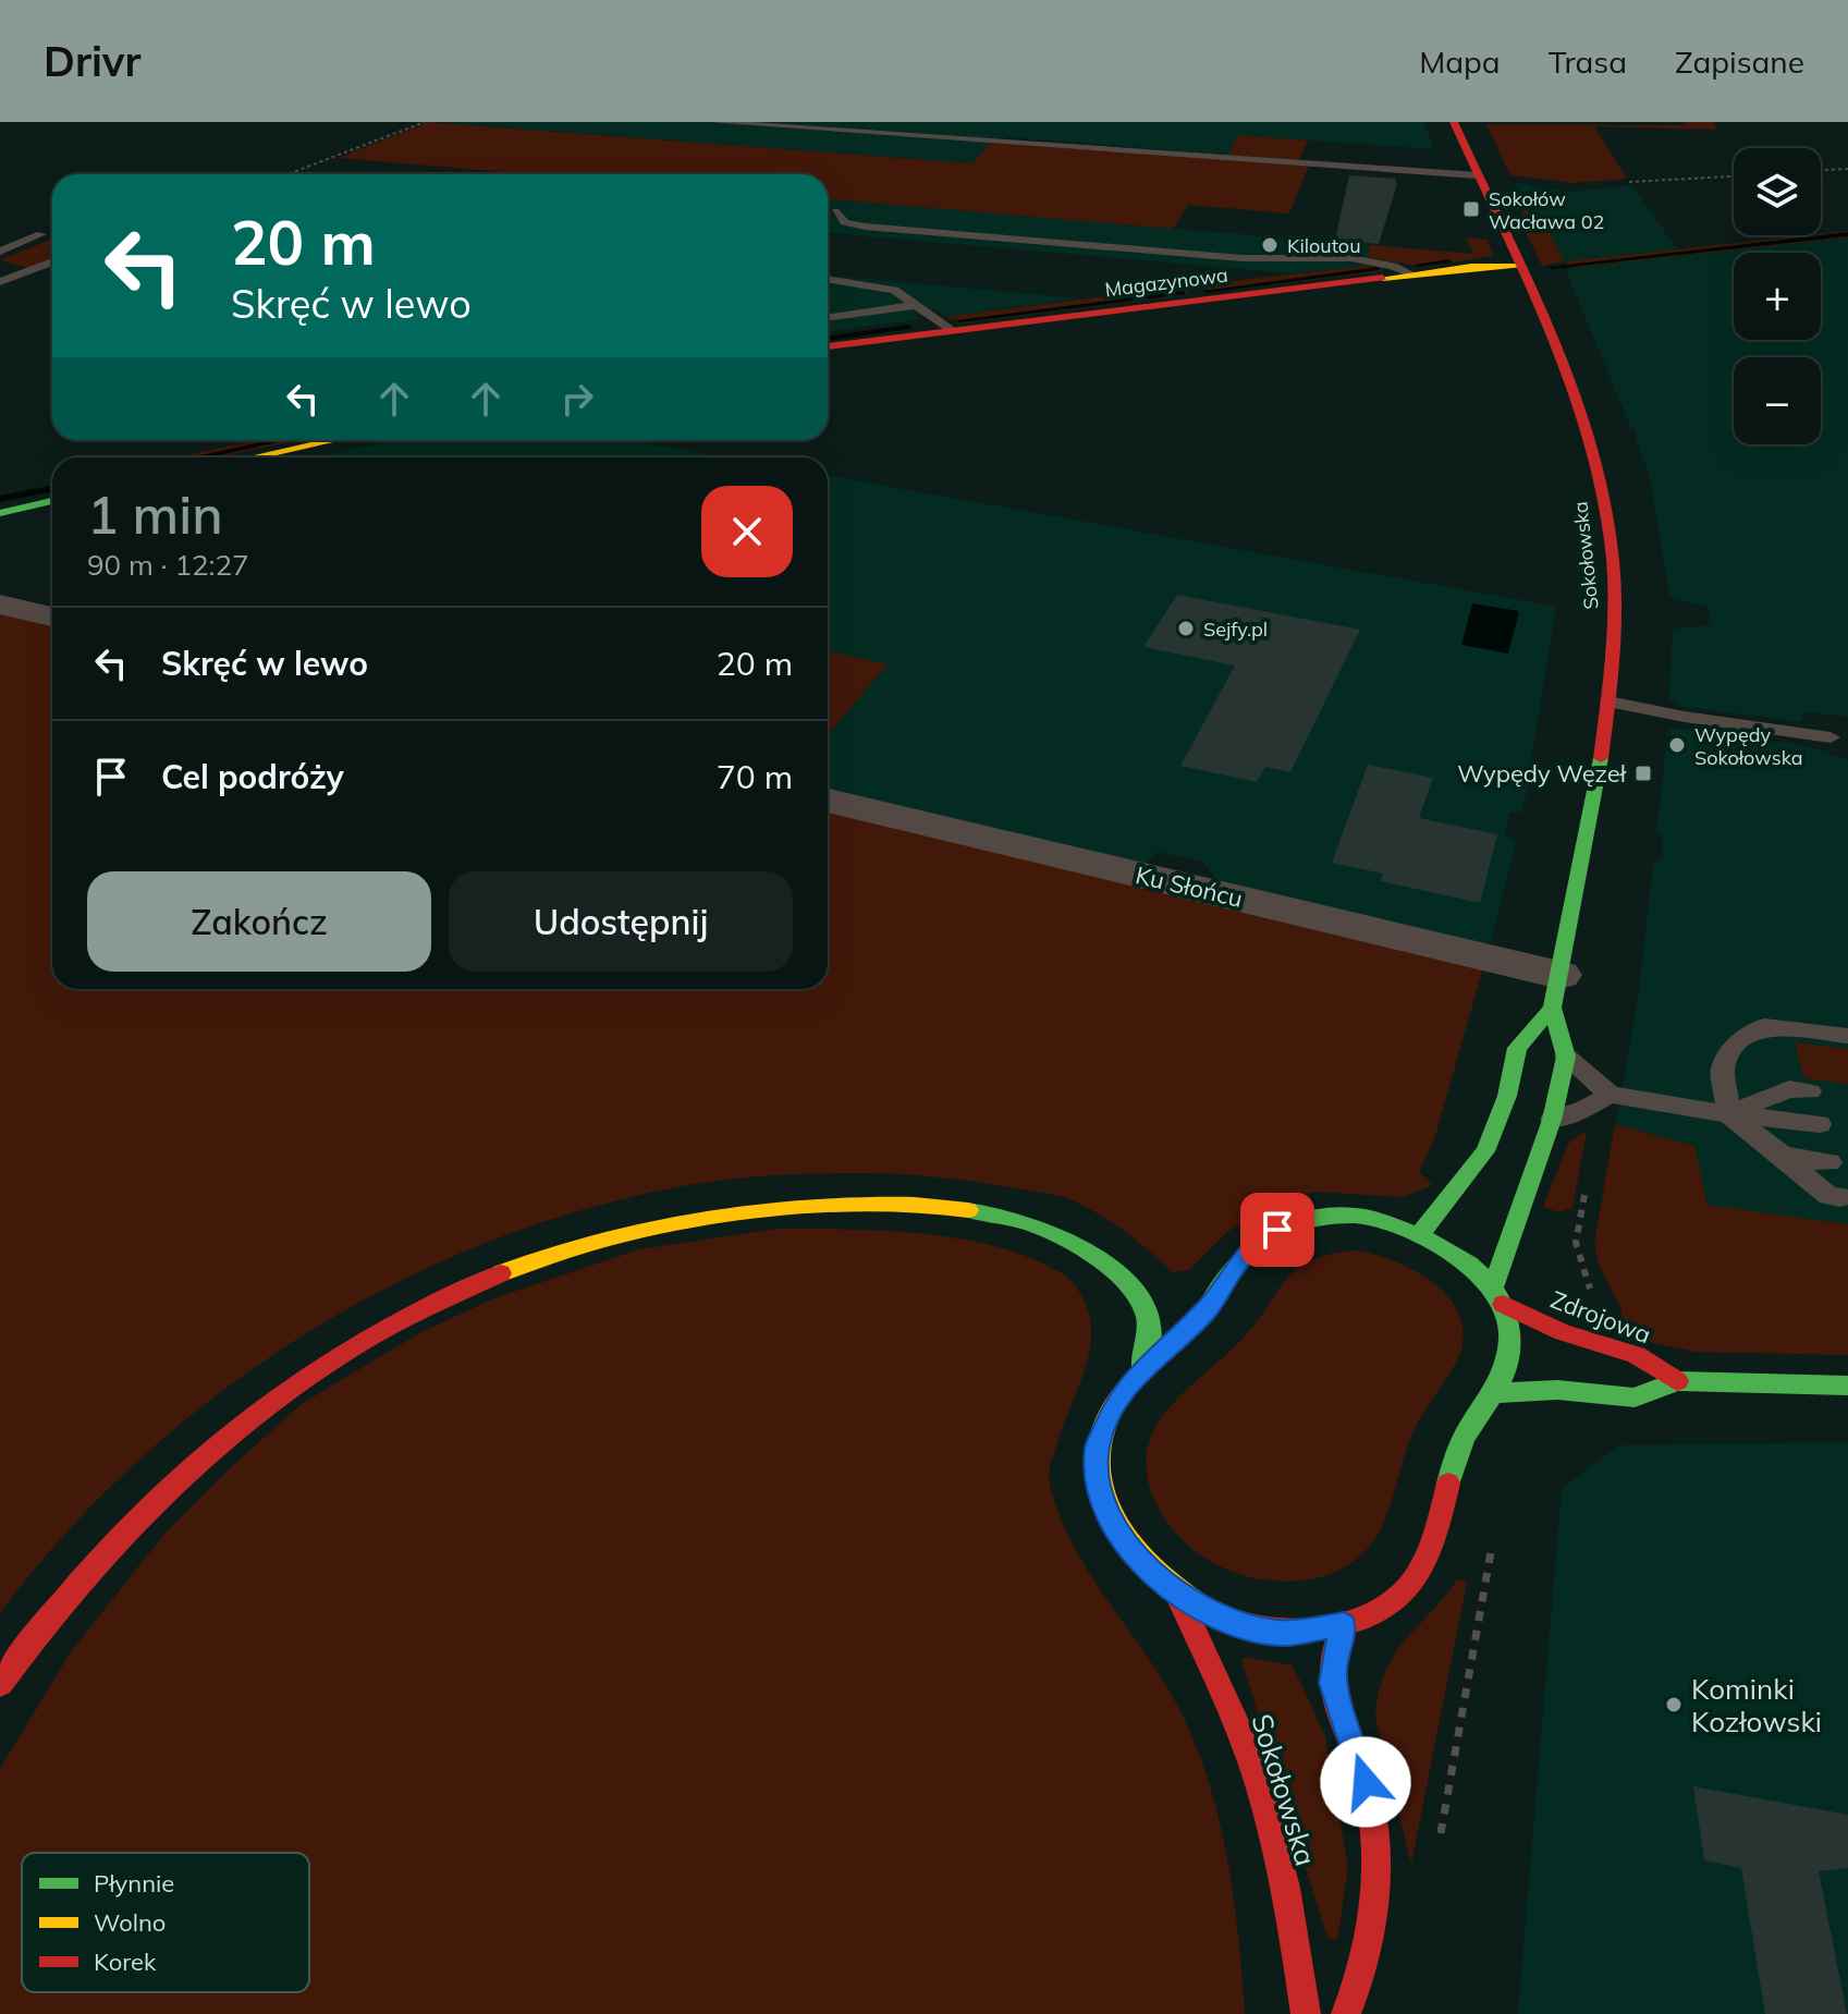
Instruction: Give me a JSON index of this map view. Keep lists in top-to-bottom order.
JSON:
{
  "streets": {
    "main road": ["Magazynowa", "Sokołowska", "Zdrojowa"],
    "street": ["Ku Słońcu"]
  },
  "crossings": [
    ["Magazynowa", "Sokołowska"],
    ["Sokołowska", "Ku Słońcu"],
    ["Sokołowska", "Zdrojowa"]
  ],
  "places": {
    "transit": ["Sokołów Wacława 02", "Wypędy Węzeł"],
    "other": [
      "Kiloutou",
      "Sejfy.pl",
      "Wypędy Sokołowska",
      "Kominki Kozłowski"
    ]
  },
  "legend": ["Płynnie", "Wolno", "Korek"],
  "page": {
    "header": "Drivr",
    "nav": ["Mapa", "Trasa", "Zapisane"],
    "map_buttons": ["+", "−"],
    "turn": ["20 m", "Skręć w lewo"],
    "heading": ["1 min", "90 m · 12:27"],
    "list": [
      {
        "name": "Skręć w lewo",
        "value": "20 m"
      },
      {
        "name": "Cel podróży",
        "value": "70 m"
      }
    ],
    "buttons": ["Zakończ", "Udostępnij"]
  }
}
